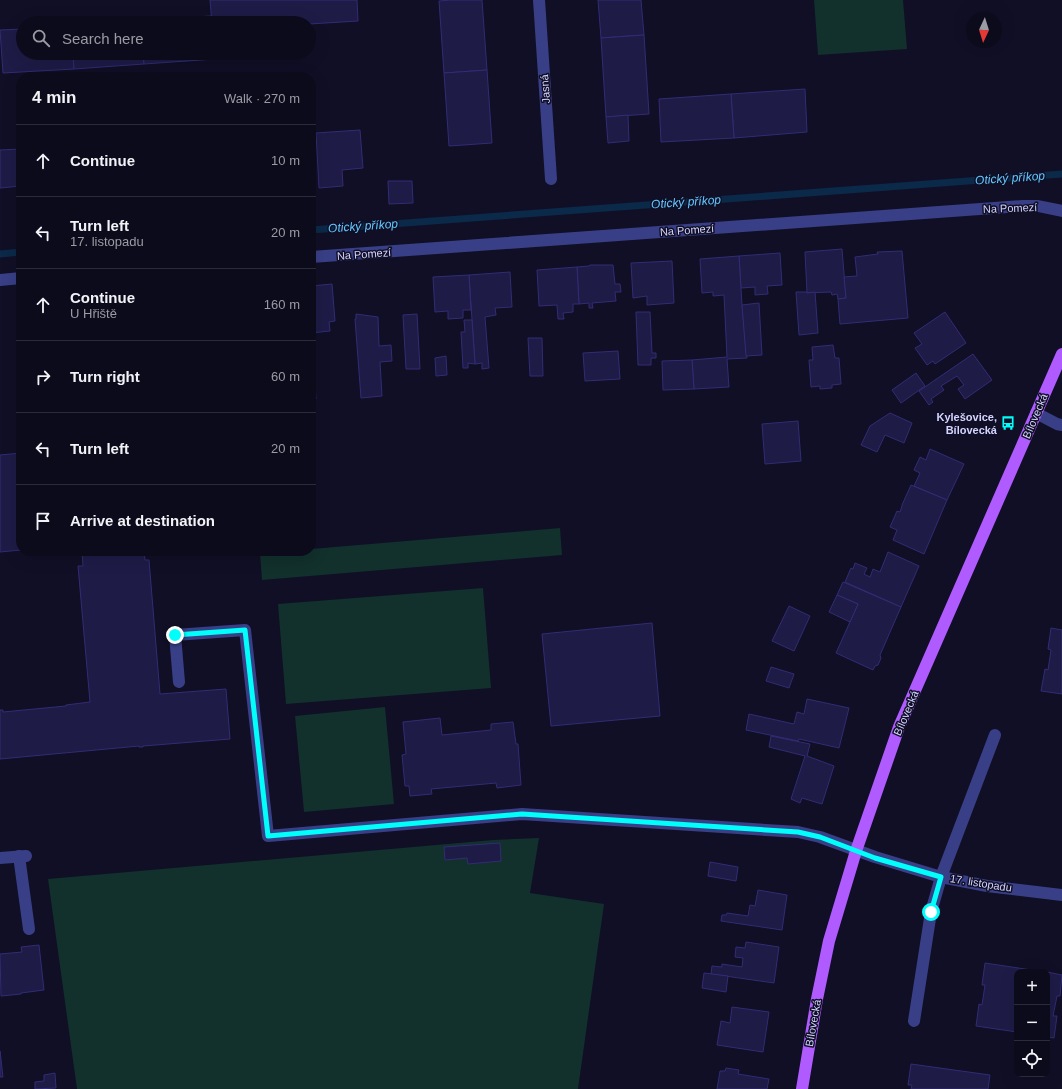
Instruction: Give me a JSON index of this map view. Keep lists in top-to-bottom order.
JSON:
{
  "streets": {
    "main road": ["Bílovecká"],
    "street": ["Jasná", "Na Pomezí", "17. listopadu"]
  },
  "crossings": [
    ["Bílovecká", "17. listopadu"]
  ],
  "water": ["Otický příkop"],
  "places": {
    "bus stop": ["Kylešovice, Bílovecká"]
  },
  "north": "bottom",
  "page": {
    "search": "Search here",
    "heading": ["4 min", "Walk · 270 m"],
    "list": [
      ["Continue", "10 m"],
      ["Turn left", "17. listopadu", "20 m"],
      ["Continue", "U Hřiště", "160 m"],
      ["Turn right", "60 m"],
      ["Turn left", "20 m"],
      "Arrive at destination"
    ],
    "map_buttons": ["+", "−"]
  }
}
